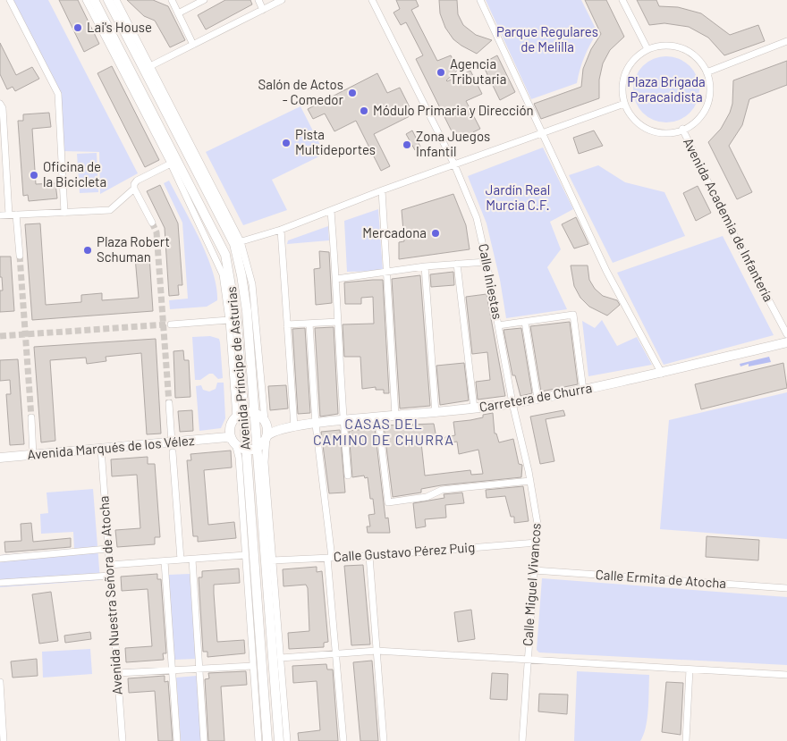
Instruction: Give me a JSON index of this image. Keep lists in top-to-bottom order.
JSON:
{
  "streets": {
    "main road": ["Avenida Príncipe de Asturias", "Carretera de Churra", "Avenida Marqués de los Vélez"],
    "street": [
      "Avenida Academia de Infantería",
      "Calle Iniestas",
      "Calle Gustavo Pérez Puig",
      "Calle Ermita de Atocha",
      "Calle Miguel Vivancos",
      "Avenida Nuestra Señora de Atocha"
    ]
  },
  "crossings": [
    ["Calle Iniestas", "Carretera de Churra"],
    ["Calle Iniestas", "Calle Miguel Vivancos"],
    ["Avenida Príncipe de Asturias", "Carretera de Churra"],
    ["Carretera de Churra", "Calle Miguel Vivancos"],
    ["Avenida Marqués de los Vélez", "Avenida Nuestra Señora de Atocha"],
    ["Calle Gustavo Pérez Puig", "Calle Miguel Vivancos"],
    ["Calle Ermita de Atocha", "Calle Miguel Vivancos"]
  ],
  "districts": ["CASAS DEL CAMINO DE CHURRA"],
  "parks": ["Parque Regulares de Melilla", "Plaza Brigada Paracaidista", "Jardín Real Murcia C.F."],
  "places": [
    "Lai's House",
    "Agencia Tributaria",
    "Salón de Actos - Comedor",
    "Módulo Primaria y Dirección",
    "Pista Multideportes",
    "Zona Juegos Infantil",
    "Oficina de la Bicicleta",
    "Mercadona",
    "Plaza Robert Schuman"
  ]
}
